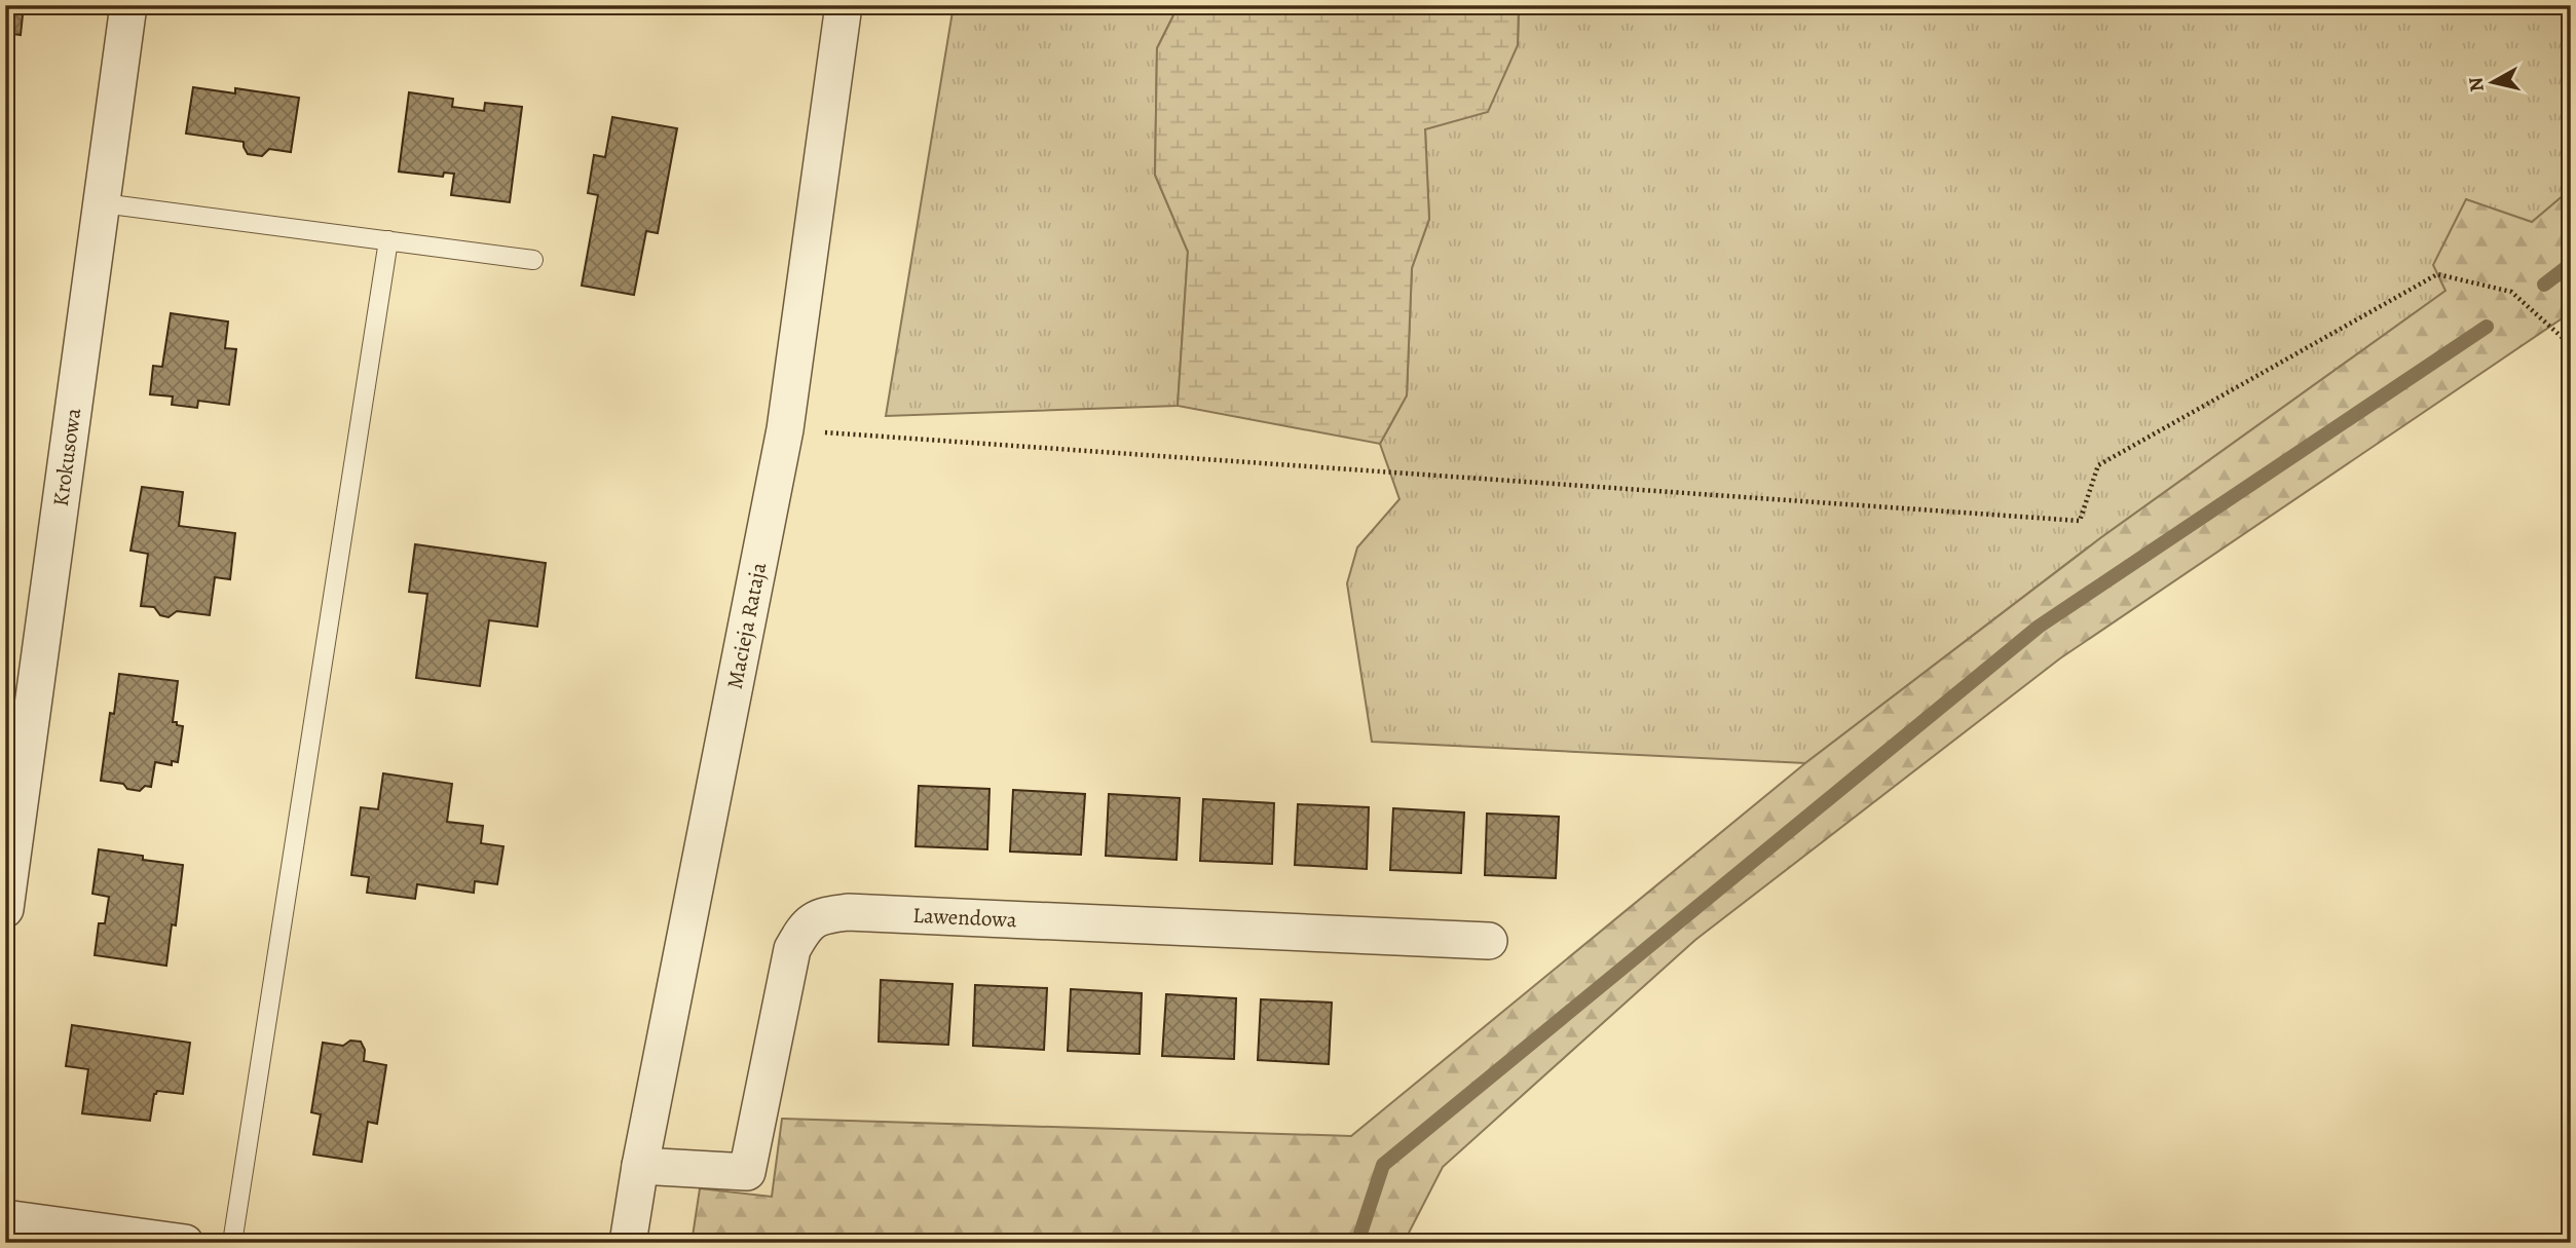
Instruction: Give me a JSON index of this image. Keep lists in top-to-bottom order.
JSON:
{
  "streets": {
    "street": ["Krokusowa", "Macieja Rataja", "Lawendowa"]
  },
  "crossings": [
    ["Macieja Rataja", "Lawendowa"]
  ],
  "north": "left"
}
